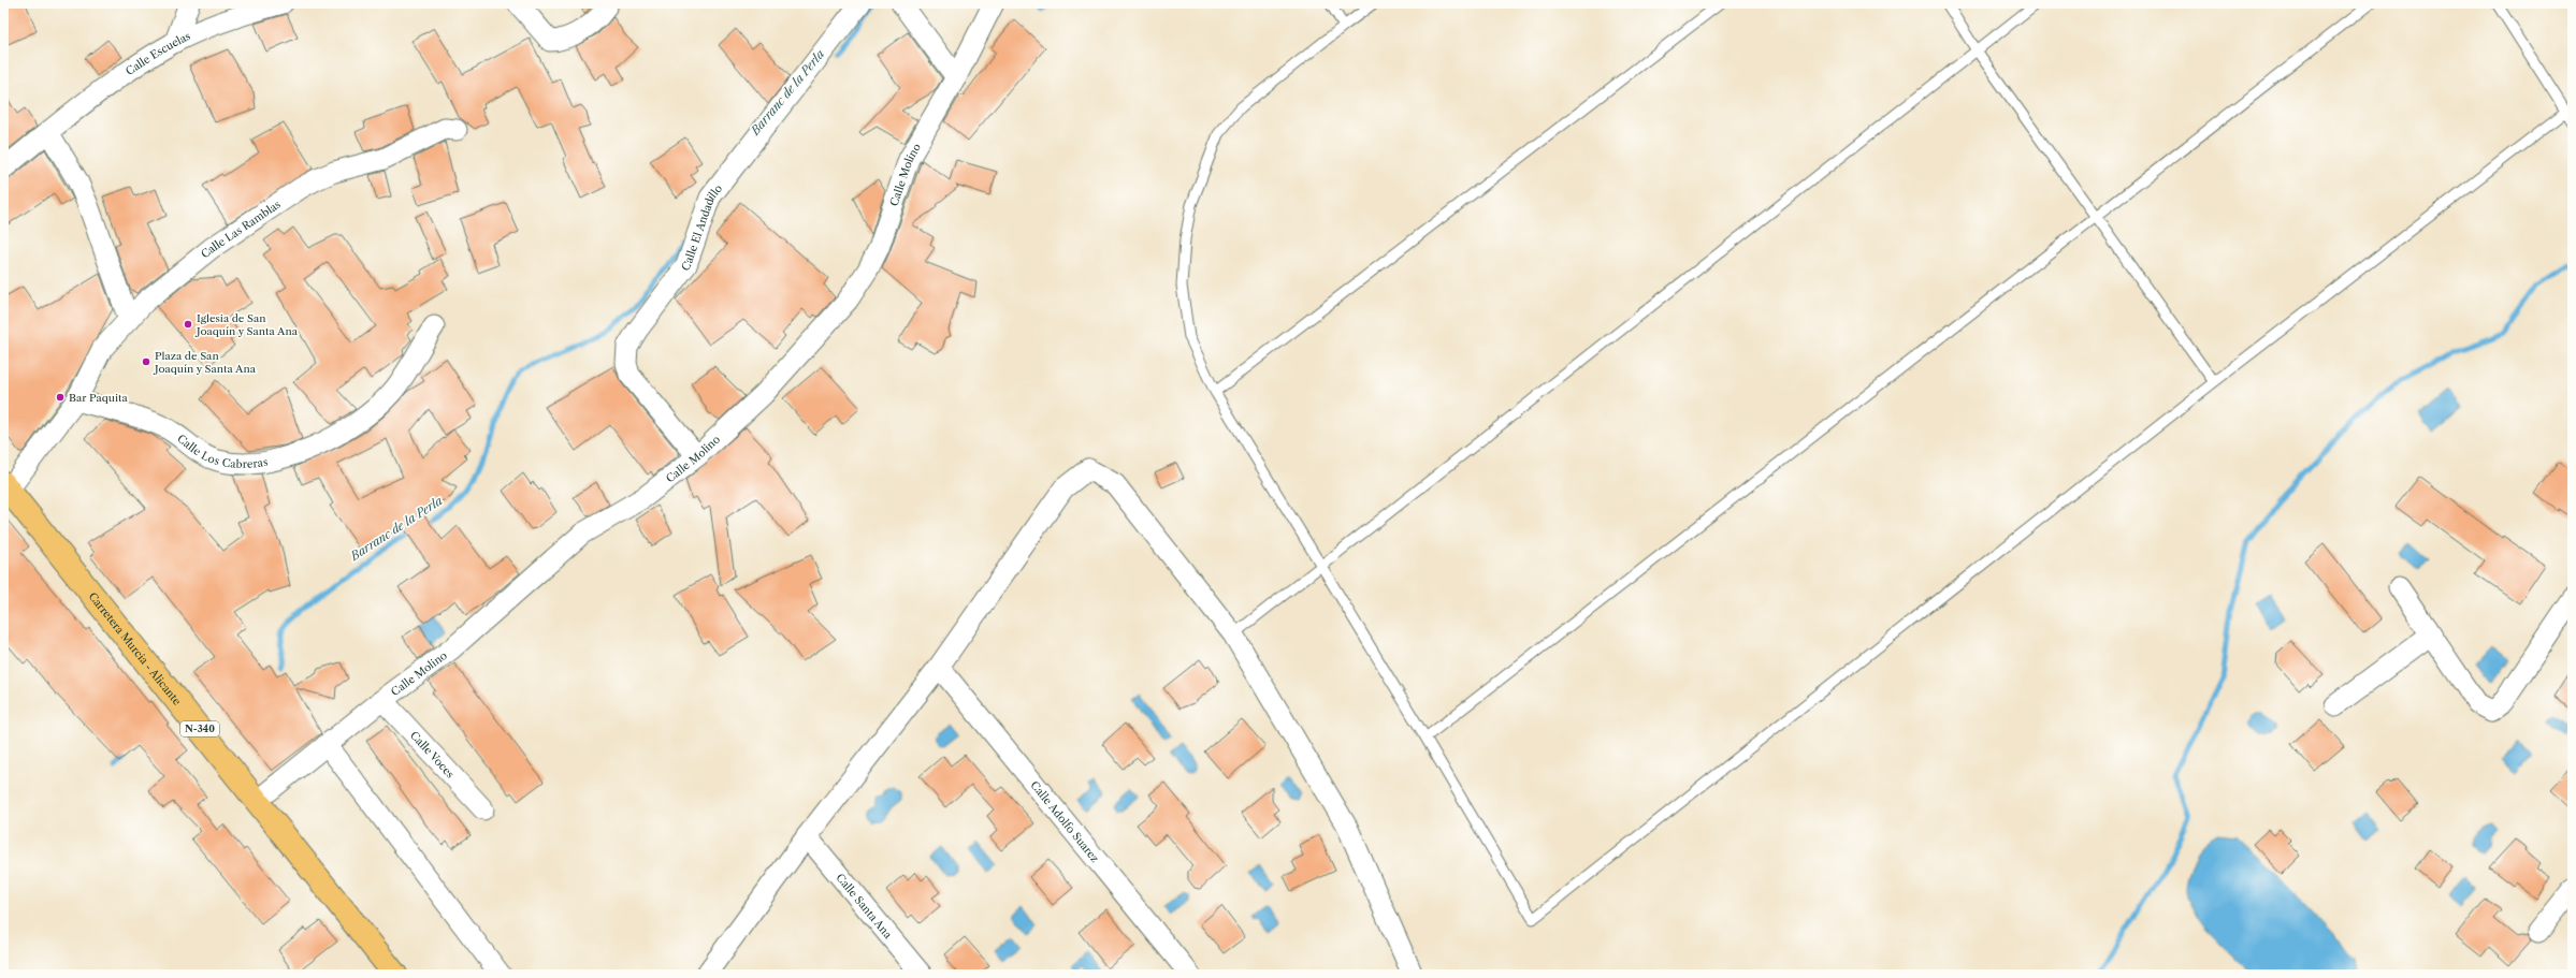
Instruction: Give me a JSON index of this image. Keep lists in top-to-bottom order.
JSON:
{
  "streets": {
    "highway": ["Carretera Murcia - Alicante", "N-340"],
    "street": [
      "Calle Escuelas",
      "Calle Molino",
      "Calle El Andadillo",
      "Calle Las Ramblas",
      "Calle Los Cabreras",
      "Calle Voces",
      "Calle Adolfo Suarez",
      "Calle Santa Ana"
    ]
  },
  "crossings": [
    ["Calle Molino", "Calle El Andadillo"],
    ["Calle Molino", "Carretera Murcia - Alicante"],
    ["Calle Molino", "Calle Voces"],
    ["Calle Las Ramblas", "Calle Los Cabreras"]
  ],
  "water": ["Barranc de la Perla"],
  "places": ["Iglesia de San Joaquín y Santa Ana", "Plaza de San Joaquín y Santa Ana", "Bar Paquita"]
}
